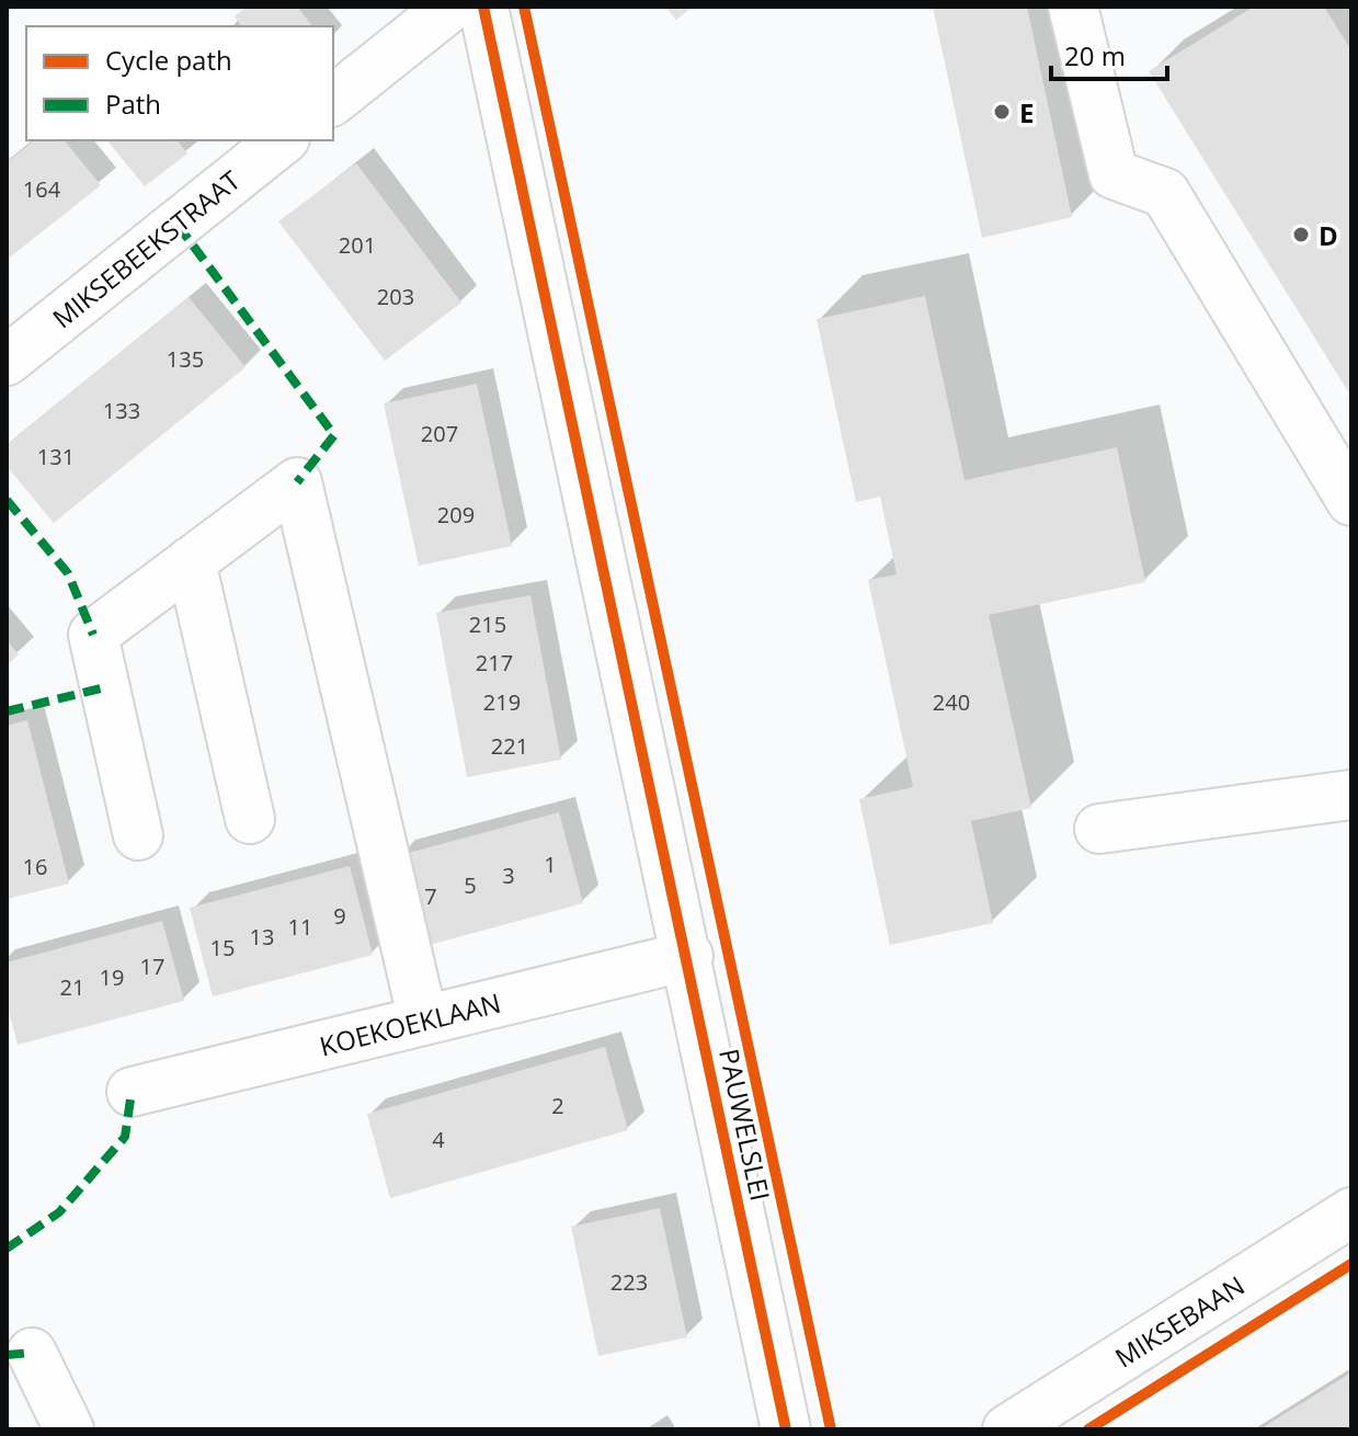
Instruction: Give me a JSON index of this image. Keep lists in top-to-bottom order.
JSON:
{
  "streets": {
    "street": [
      "MIKSEBEEKSTRAAT",
      "KOEKOEKLAAN",
      "PAUWELSLEI",
      "MIKSEBAAN"
    ]
  },
  "crossings": [
    ["KOEKOEKLAAN", "PAUWELSLEI"]
  ],
  "places": ["E", "D"],
  "house_numbers": [
    "164",
    "201",
    "203",
    "135",
    "133",
    "207",
    "131",
    "209",
    "215",
    "217",
    "219",
    "240",
    "221",
    "1",
    "16",
    "3",
    "5",
    "7",
    "9",
    "11",
    "13",
    "15",
    "17",
    "19",
    "21",
    "2",
    "4",
    "223"
  ],
  "legend": ["Cycle path", "Path"],
  "scale_bar": "20 m"
}
